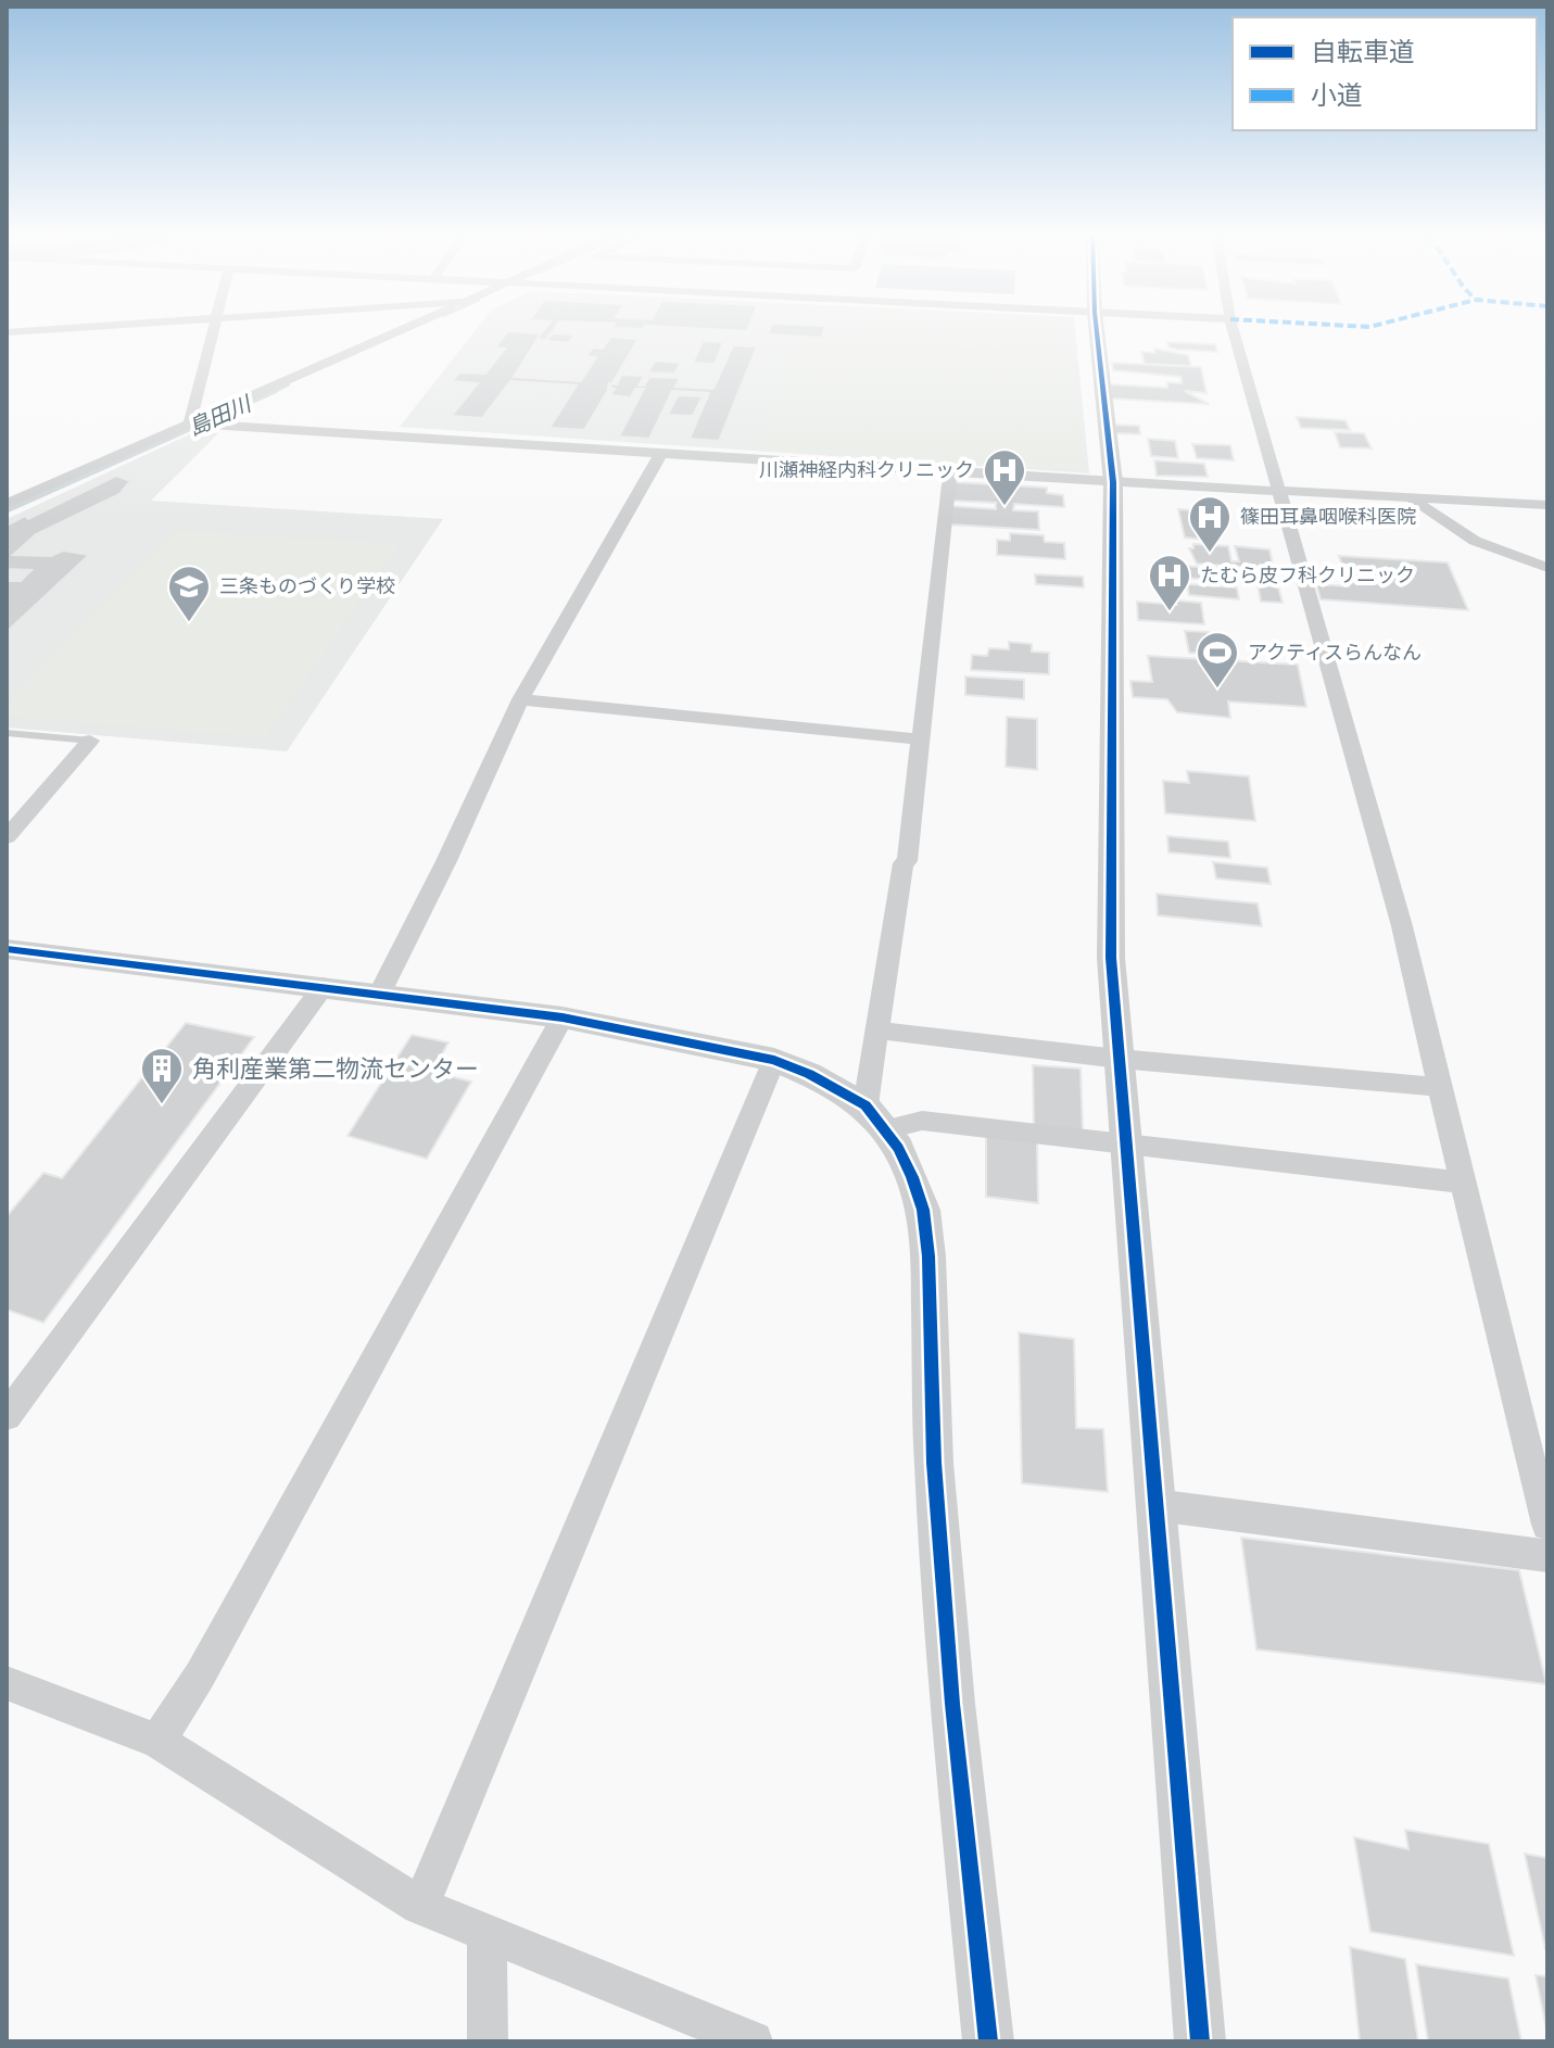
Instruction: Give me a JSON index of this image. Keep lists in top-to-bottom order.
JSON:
{
  "water": ["島田川"],
  "places": {
    "hospital": ["川瀬神経内科クリニック", "篠田耳鼻咽喉科医院", "たむら皮フ科クリニック"],
    "school or university": ["三条ものづくり学校"],
    "sports": ["アクティスらんなん"],
    "building": ["角利産業第二物流センター"]
  },
  "legend": ["自転車道", "小道"]
}
